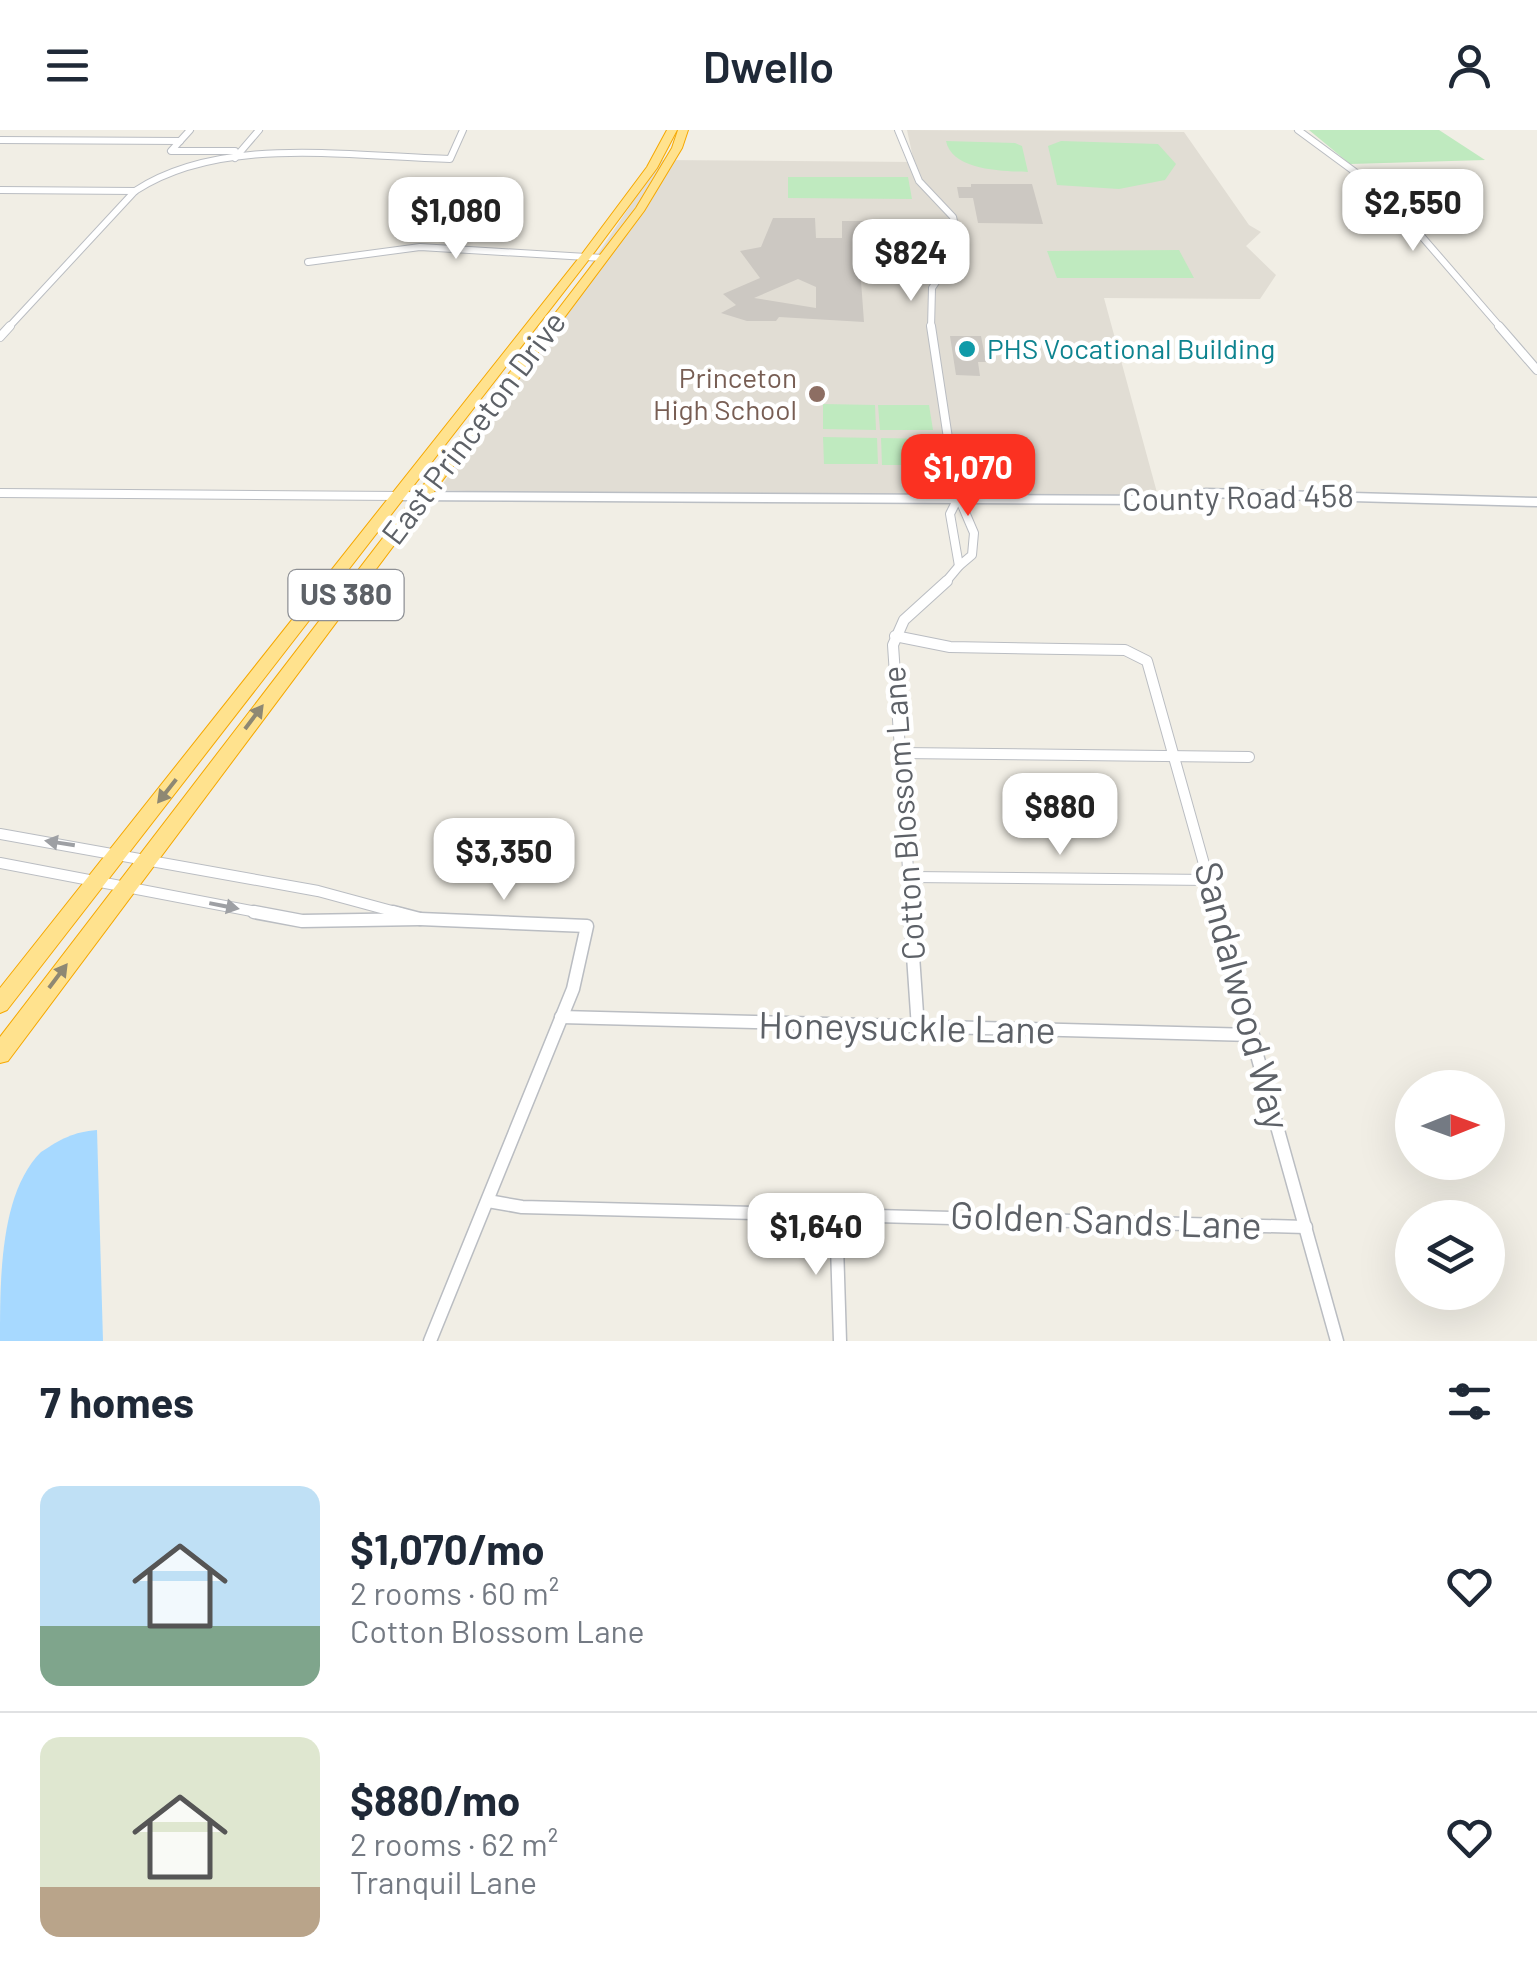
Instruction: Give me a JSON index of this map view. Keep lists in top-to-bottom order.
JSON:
{
  "streets": {
    "highway": ["East Princeton Drive", "US 380"],
    "street": [
      "County Road 458",
      "Cotton Blossom Lane",
      "Sandalwood Way",
      "Honeysuckle Lane",
      "Golden Sands Lane"
    ]
  },
  "crossings": [
    ["East Princeton Drive", "County Road 458"],
    ["Cotton Blossom Lane", "Sandalwood Way"],
    ["Cotton Blossom Lane", "Honeysuckle Lane"],
    ["Sandalwood Way", "Honeysuckle Lane"],
    ["Sandalwood Way", "Golden Sands Lane"]
  ],
  "places": ["PHS Vocational Building", "Princeton High School"],
  "north": "right",
  "page": {
    "header": "Dwello",
    "price": [
      "$2,550",
      "$1,080",
      "$824",
      "$1,070",
      "$880",
      "$3,350",
      "$1,640"
    ],
    "heading": "7 homes",
    "list": [
      {
        "name": "$1,070/mo",
        "note": "2 rooms · 60 m² · Cotton Blossom Lane"
      },
      {
        "name": "$880/mo",
        "note": "2 rooms · 62 m² · Tranquil Lane"
      }
    ]
  }
}
